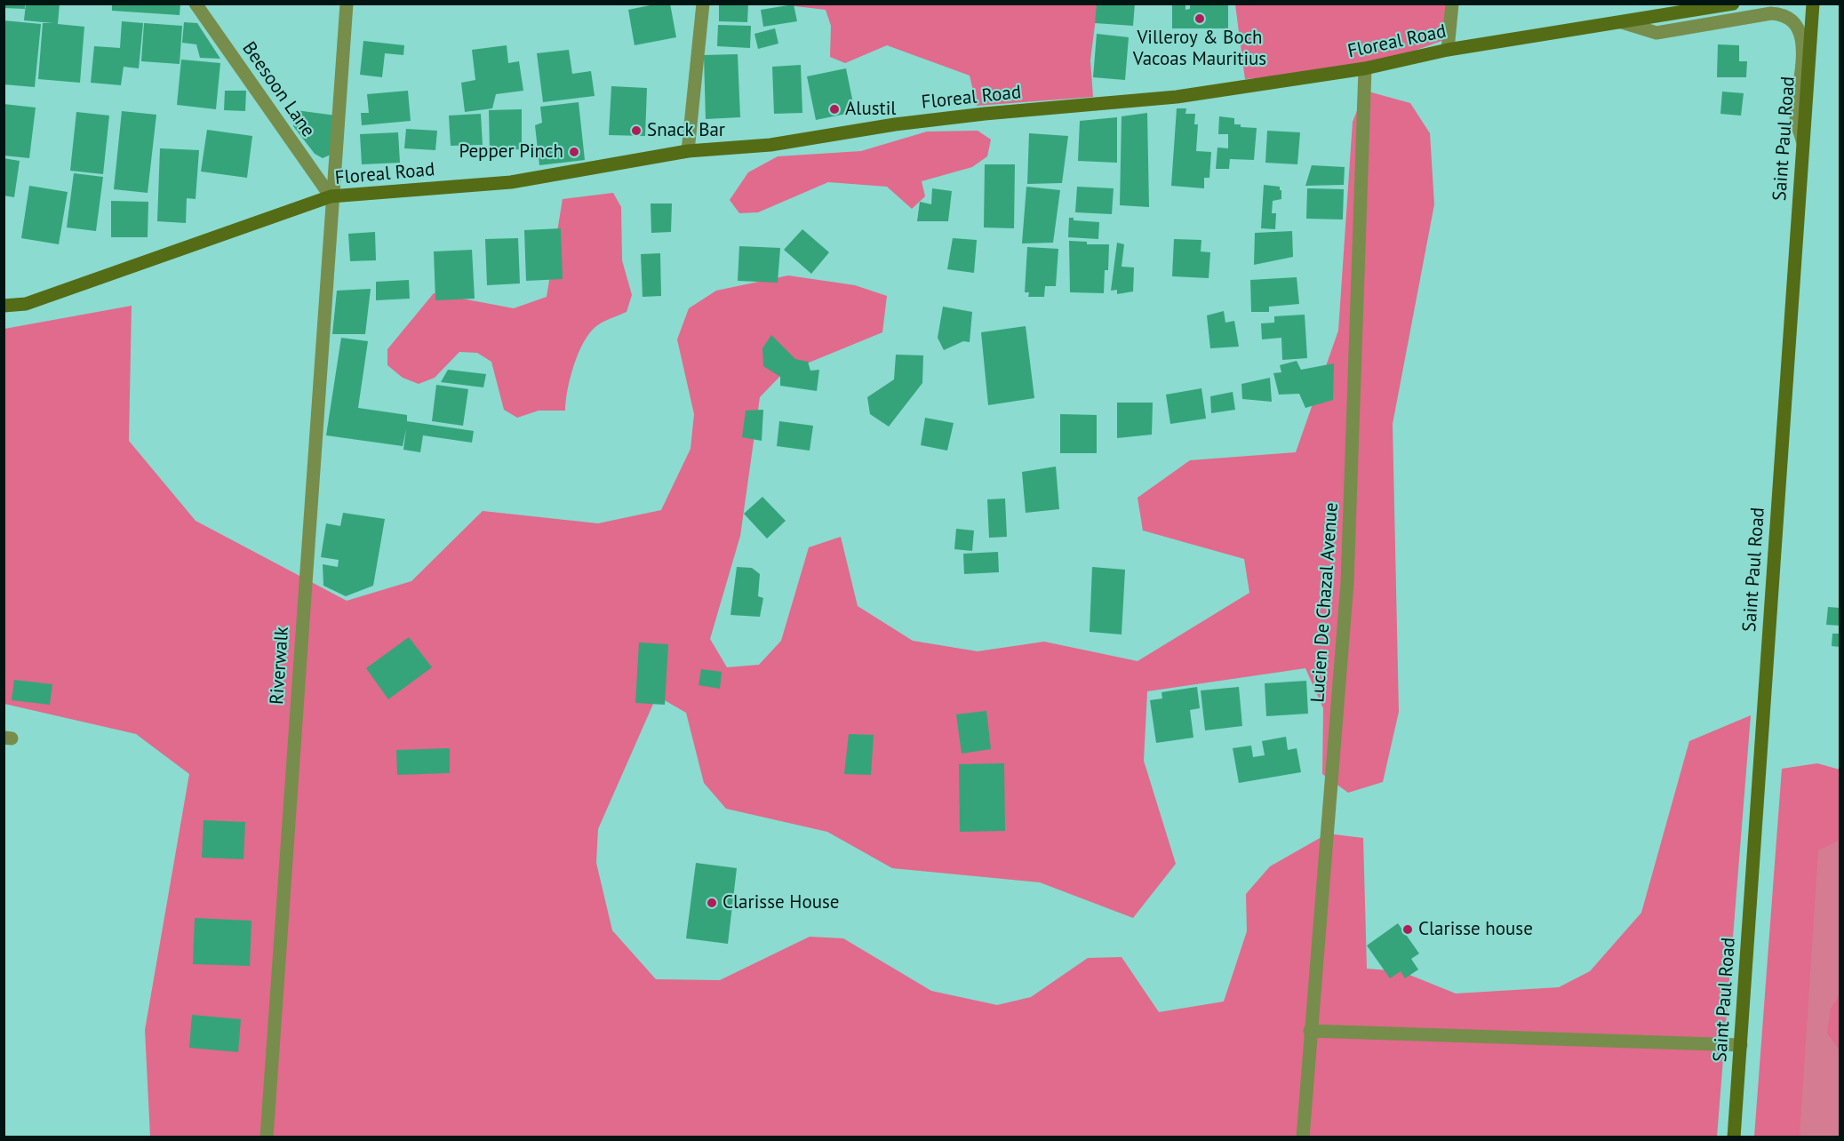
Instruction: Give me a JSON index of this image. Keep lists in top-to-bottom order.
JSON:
{
  "streets": {
    "main road": ["Floreal Road", "Saint Paul Road"],
    "street": ["Beesoon Lane", "Lucien De Chazal Avenue", "Riverwalk"]
  },
  "crossings": [
    ["Floreal Road", "Beesoon Lane"],
    ["Floreal Road", "Lucien De Chazal Avenue"],
    ["Floreal Road", "Riverwalk"],
    ["Beesoon Lane", "Riverwalk"]
  ],
  "places": [
    "Villeroy & Boch Vacoas Mauritius",
    "Alustil",
    "Snack Bar",
    "Pepper Pinch",
    "Clarisse House",
    "Clarisse house"
  ]
}
